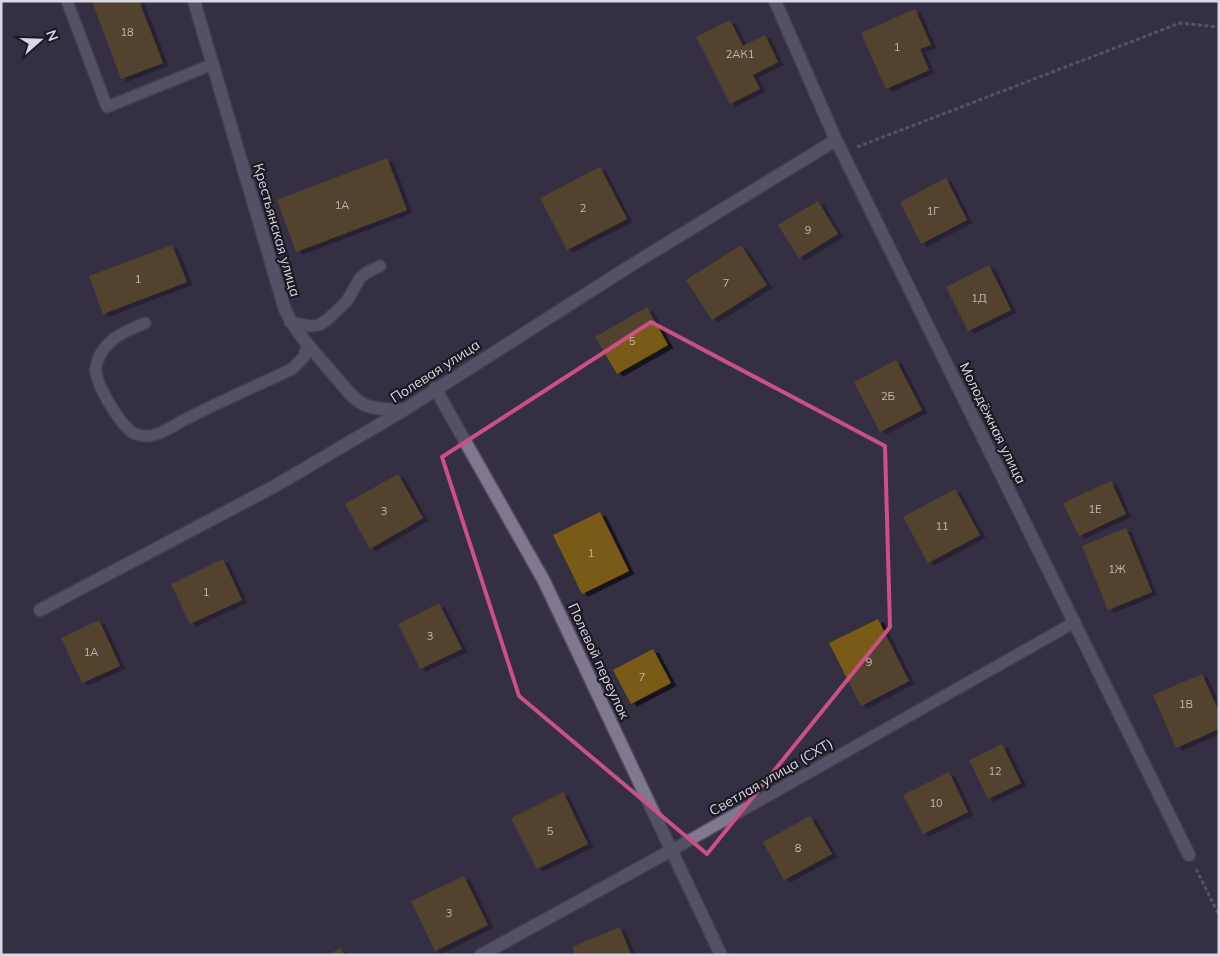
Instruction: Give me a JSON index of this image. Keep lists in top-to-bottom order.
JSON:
{
  "streets": {
    "street": [
      "Крестьянская улица",
      "Полевая улица",
      "Молодёжная улица",
      "Полевой переулок",
      "Светлая улица (СХТ)"
    ]
  },
  "crossings": [
    ["Крестьянская улица", "Полевая улица"],
    ["Полевая улица", "Молодёжная улица"],
    ["Полевая улица", "Полевой переулок"],
    ["Молодёжная улица", "Светлая улица (СХТ)"],
    ["Полевой переулок", "Светлая улица (СХТ)"]
  ],
  "house_numbers": [
    "18",
    "1",
    "2АК1",
    "1А",
    "2",
    "1Г",
    "9",
    "1",
    "7",
    "1Д",
    "5",
    "2Б",
    "1Е",
    "3",
    "11",
    "1",
    "1Ж",
    "1",
    "3",
    "1А",
    "9",
    "7",
    "1В",
    "12",
    "10",
    "5",
    "8",
    "3"
  ],
  "north": "right"
}
